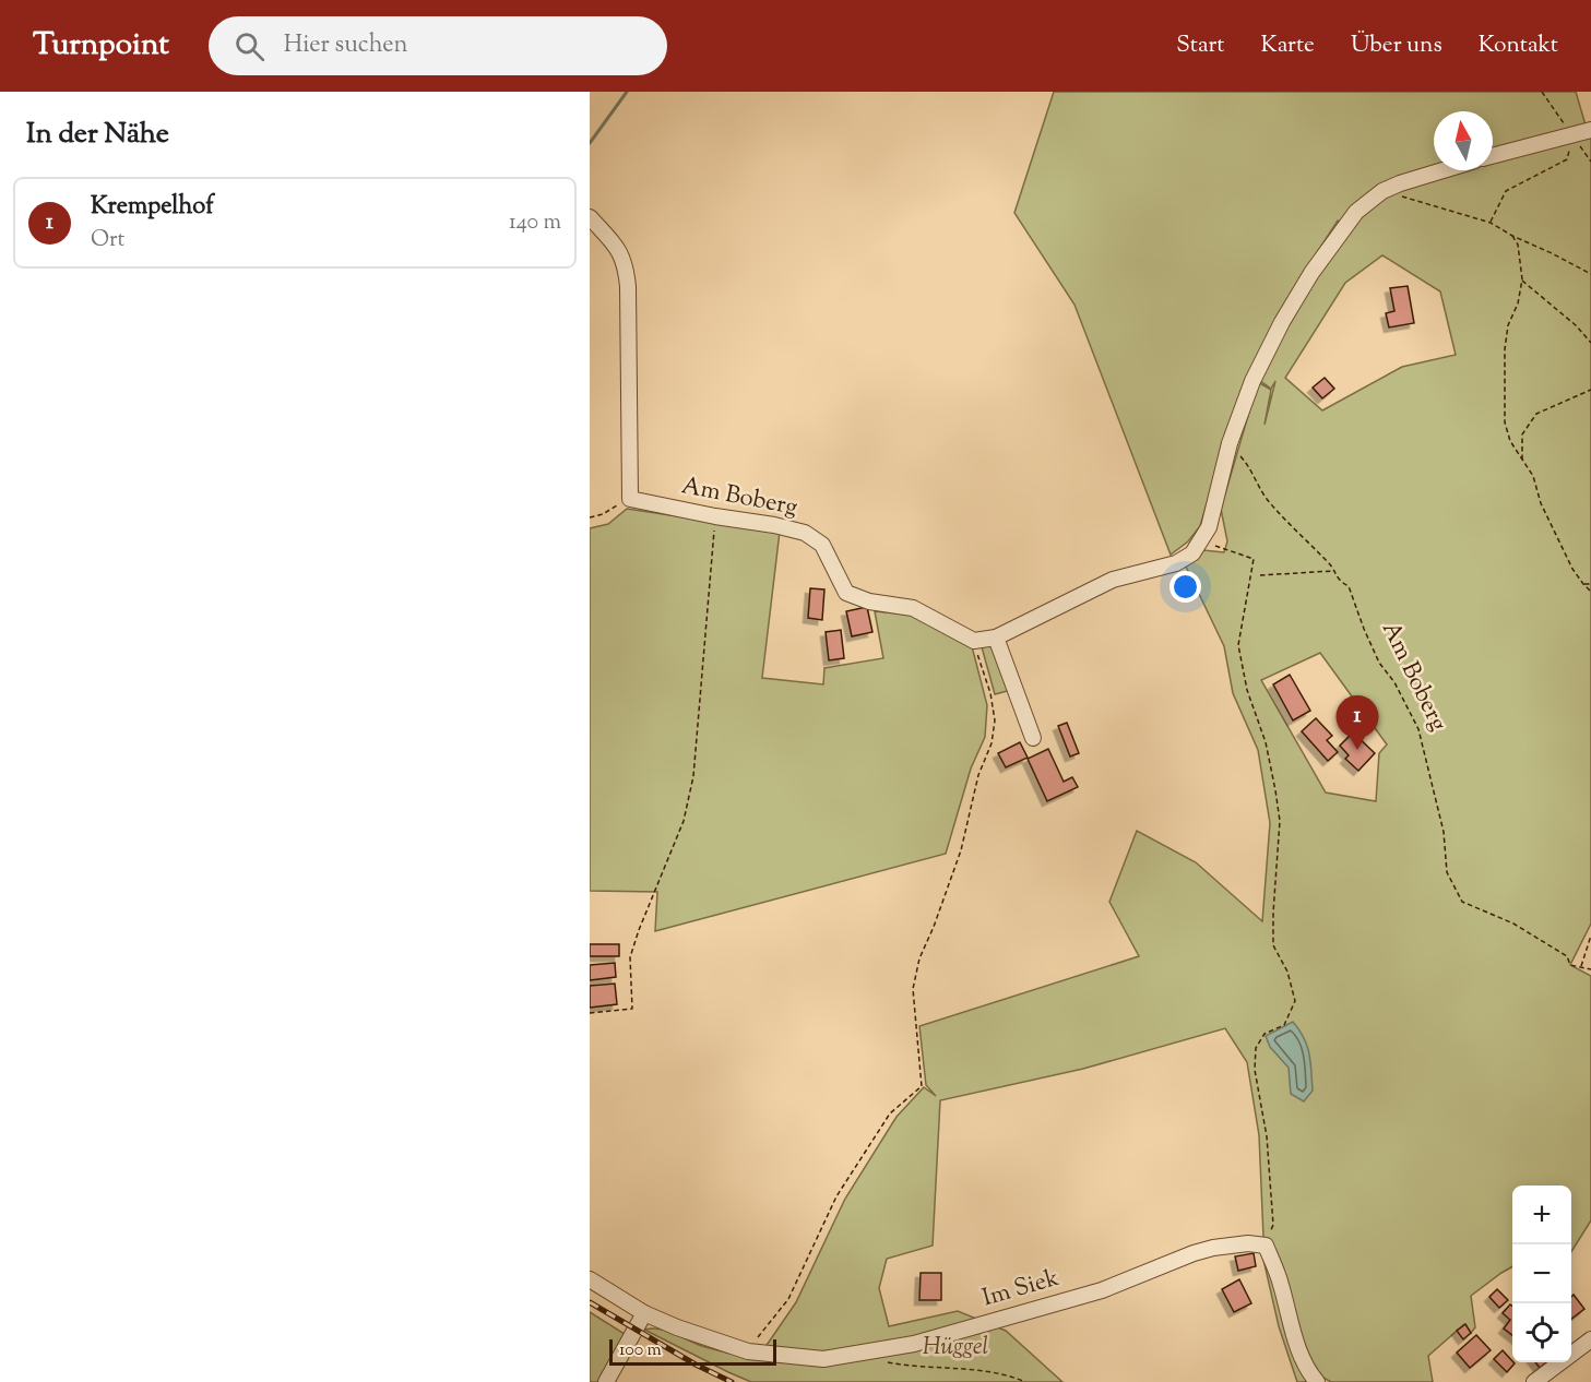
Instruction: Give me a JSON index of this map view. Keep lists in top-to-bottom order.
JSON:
{
  "streets": {
    "street": ["Am Boberg", "Im Siek"]
  },
  "parks": ["Hüggel"],
  "scale_bar": "100 m",
  "north": "top",
  "page": {
    "header": "Turnpoint",
    "search": "Hier suchen",
    "nav": [
      "Start",
      "Karte",
      "Über uns",
      "Kontakt"
    ],
    "heading": "In der Nähe",
    "list": [
      {
        "mark": "1",
        "name": "Krempelhof",
        "note": "Ort",
        "value": "140 m"
      }
    ],
    "pins": "1",
    "map_buttons": ["+", "−"],
    "scale": "100 m"
  }
}
